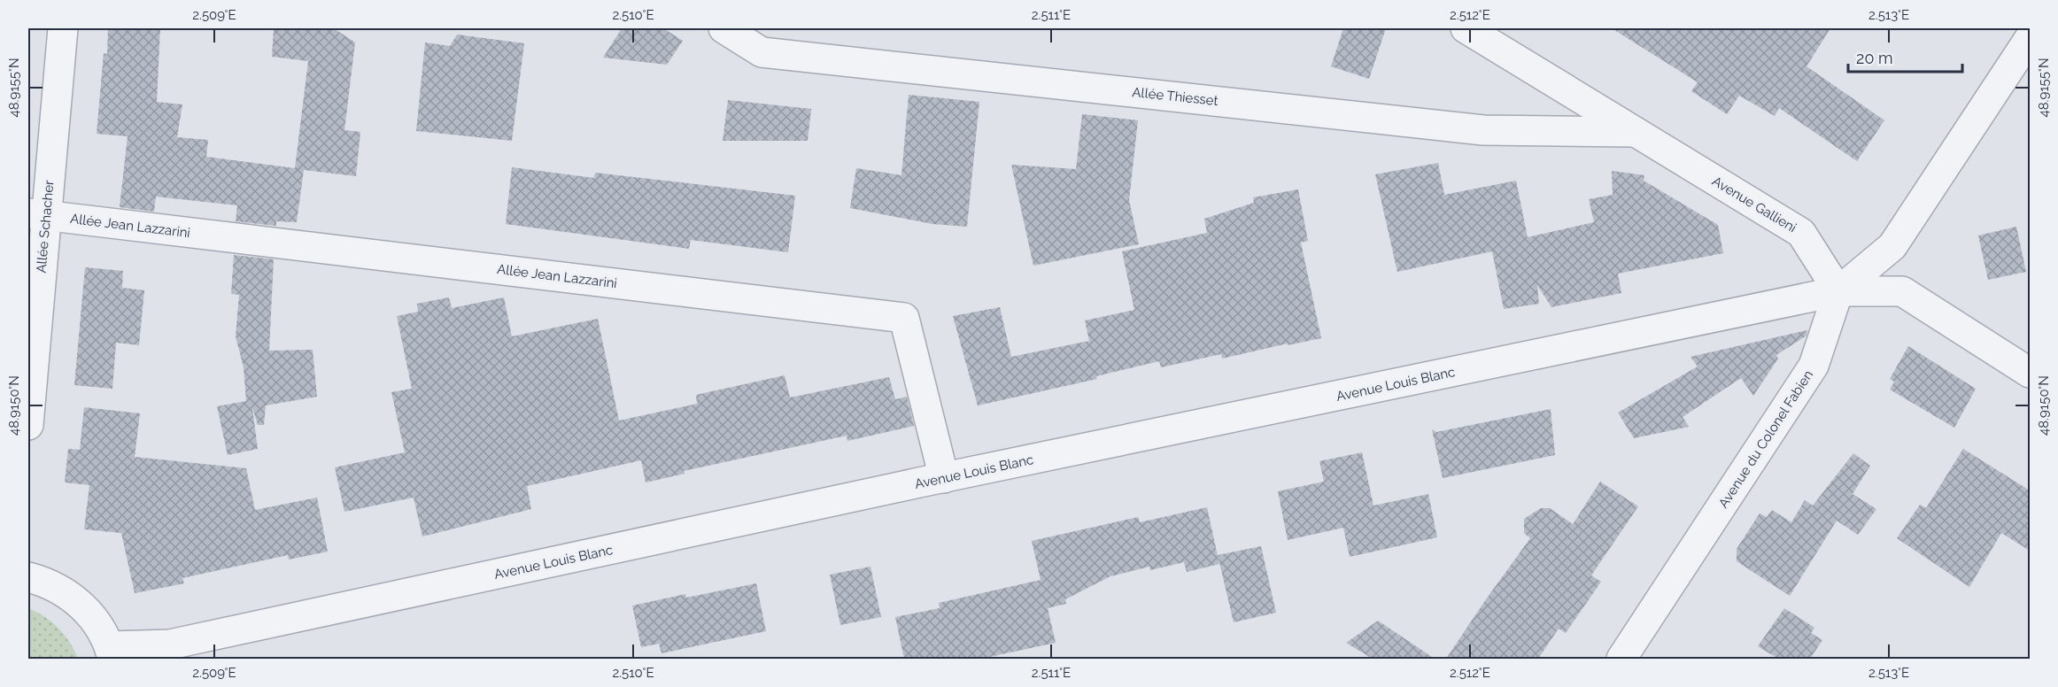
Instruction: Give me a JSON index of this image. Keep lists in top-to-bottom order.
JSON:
{
  "streets": {
    "street": [
      "Allée Thiesset",
      "Avenue Gallieni",
      "Allée Jean Lazzarini",
      "Allée Schacher",
      "Avenue Louis Blanc",
      "Avenue du Colonel Fabien"
    ]
  },
  "crossings": [
    ["Allée Thiesset", "Avenue Gallieni"],
    ["Avenue Gallieni", "Avenue Louis Blanc"],
    ["Avenue Gallieni", "Avenue du Colonel Fabien"],
    ["Allée Jean Lazzarini", "Allée Schacher"],
    ["Allée Jean Lazzarini", "Avenue Louis Blanc"],
    ["Avenue Louis Blanc", "Avenue du Colonel Fabien"]
  ],
  "scale_bar": "20 m",
  "coordinates": [
    "2.509°E",
    "2.510°E",
    "2.511°E",
    "2.512°E",
    "2.513°E",
    "48.9155°N",
    "48.9150°N"
  ]
}
